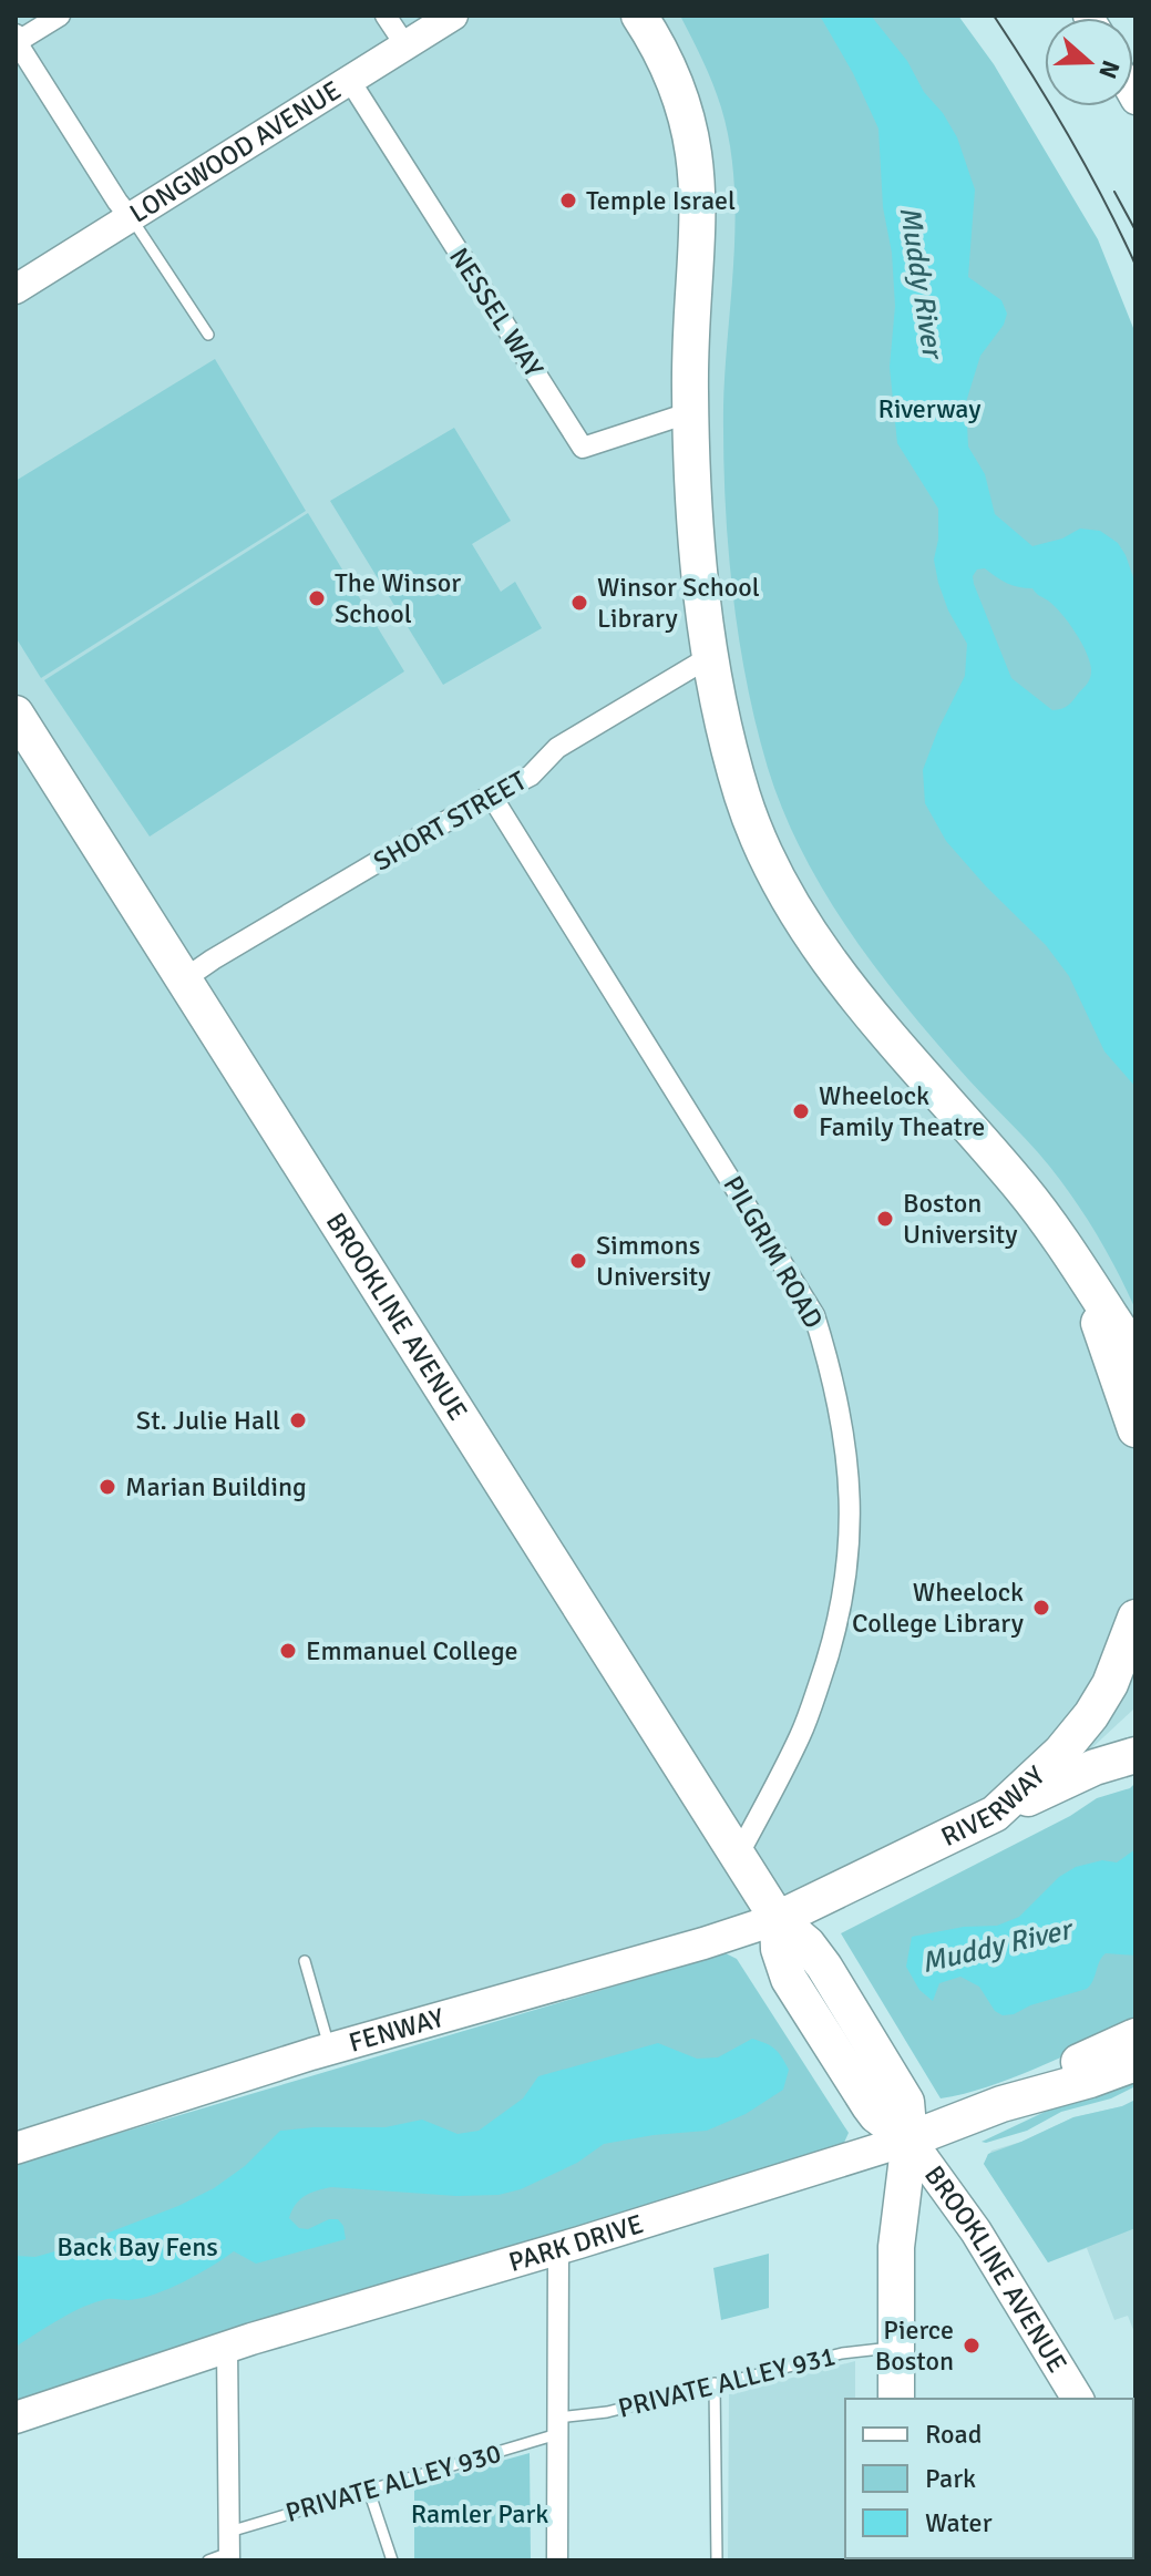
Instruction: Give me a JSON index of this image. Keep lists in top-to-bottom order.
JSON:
{
  "streets": {
    "highway": ["BROOKLINE AVENUE", "RIVERWAY", "PARK DRIVE"],
    "main road": ["LONGWOOD AVENUE", "FENWAY"],
    "street": ["NESSEL WAY", "SHORT STREET", "PILGRIM ROAD"],
    "lane": ["PRIVATE ALLEY 931", "PRIVATE ALLEY 930"]
  },
  "crossings": [
    ["LONGWOOD AVENUE", "NESSEL WAY"],
    ["SHORT STREET", "PILGRIM ROAD"],
    ["SHORT STREET", "BROOKLINE AVENUE"],
    ["PILGRIM ROAD", "BROOKLINE AVENUE"],
    ["BROOKLINE AVENUE", "RIVERWAY"],
    ["BROOKLINE AVENUE", "FENWAY"],
    ["BROOKLINE AVENUE", "PARK DRIVE"],
    ["RIVERWAY", "FENWAY"],
    ["PRIVATE ALLEY 931", "PRIVATE ALLEY 930"]
  ],
  "water": ["Muddy River"],
  "parks": ["Riverway", "Back Bay Fens", "Ramler Park"],
  "places": [
    "Temple Israel",
    "The Winsor School",
    "Winsor School Library",
    "Wheelock Family Theatre",
    "Boston University",
    "Simmons University",
    "St. Julie Hall",
    "Marian Building",
    "Wheelock College Library",
    "Emmanuel College",
    "Pierce Boston"
  ],
  "legend": ["Road", "Park", "Water"],
  "north": "right"
}
